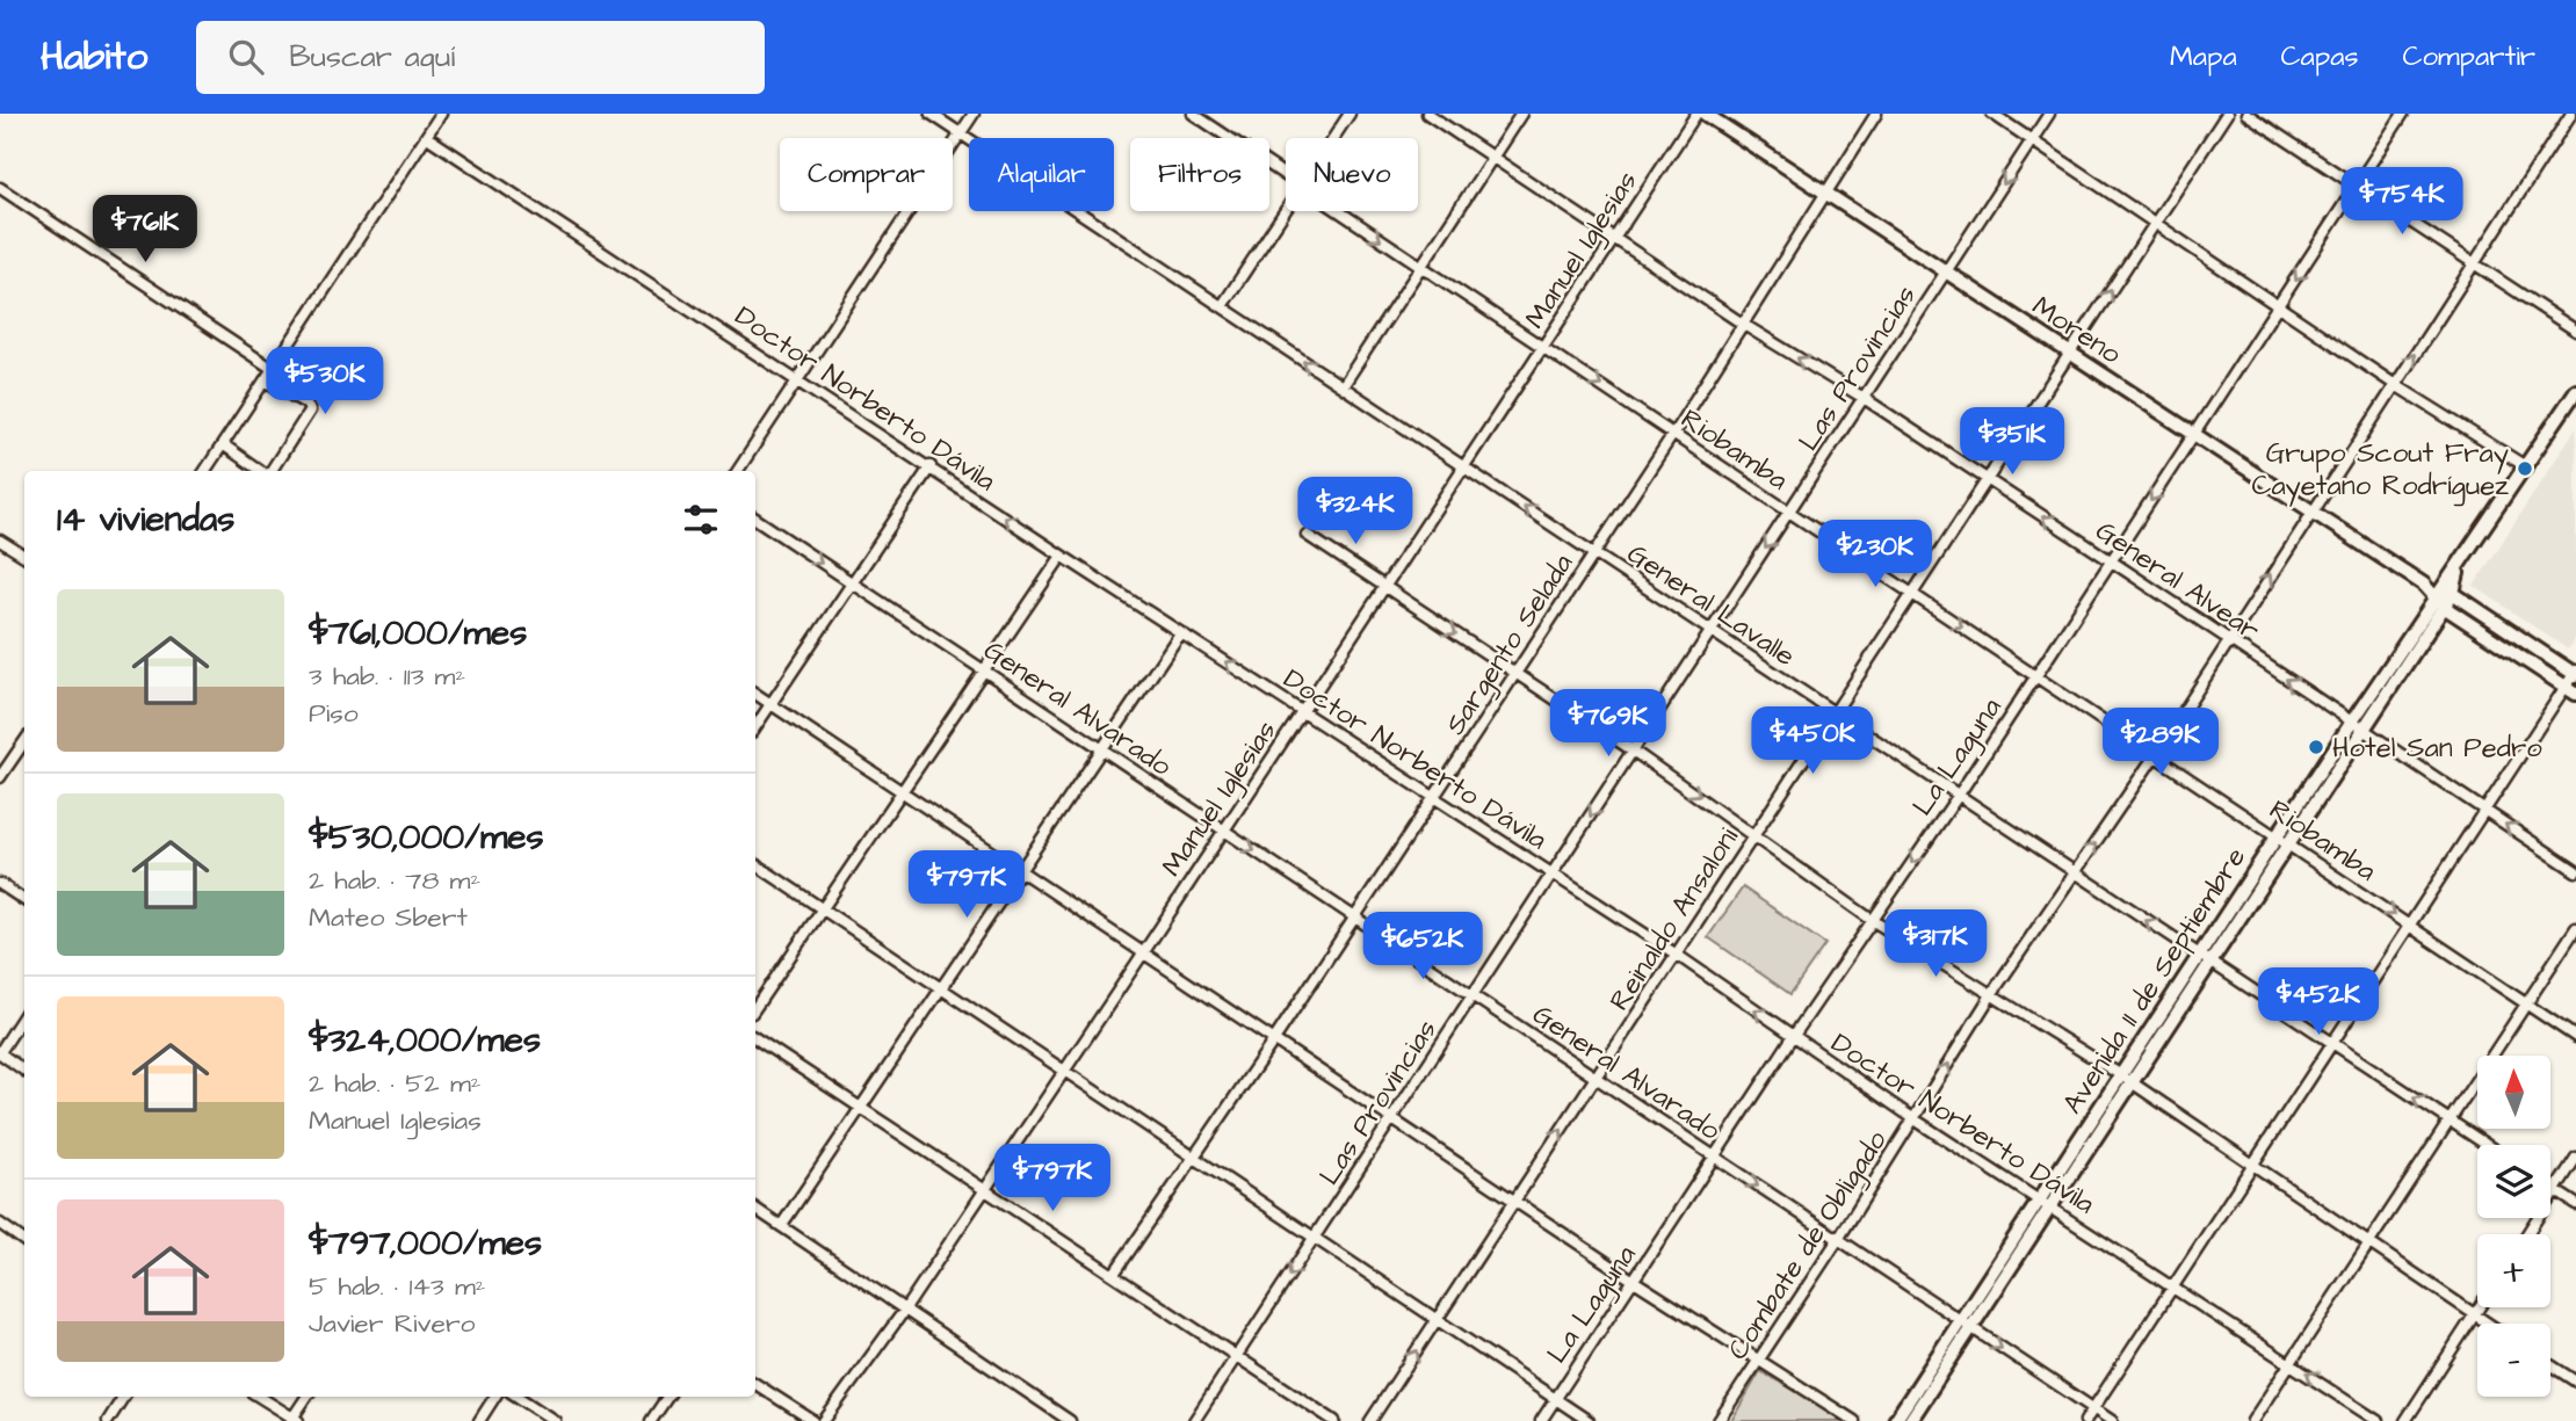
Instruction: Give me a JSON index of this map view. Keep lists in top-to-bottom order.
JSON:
{
  "streets": {
    "main road": ["Moreno", "Avenida 11 de Septiembre"],
    "street": [
      "Manuel Iglesias",
      "Las Provincias",
      "Doctor Norberto Dávila",
      "Riobamba",
      "General Alvear",
      "General Lavalle",
      "Sargento Selada",
      "General Alvarado",
      "La Laguna",
      "Reinaldo Ansaloni",
      "Combate de Obligado"
    ]
  },
  "crossings": [
    ["Manuel Iglesias", "Doctor Norberto Dávila"],
    ["Manuel Iglesias", "Riobamba"],
    ["Manuel Iglesias", "General Alvear"],
    ["Manuel Iglesias", "General Lavalle"],
    ["Manuel Iglesias", "General Alvarado"],
    ["Moreno", "Las Provincias"],
    ["Moreno", "Sargento Selada"],
    ["Moreno", "La Laguna"],
    ["Moreno", "Reinaldo Ansaloni"],
    ["Moreno", "Avenida 11 de Septiembre"],
    ["Moreno", "Combate de Obligado"],
    ["Las Provincias", "Doctor Norberto Dávila"],
    ["Las Provincias", "Riobamba"],
    ["Las Provincias", "General Alvear"],
    ["Las Provincias", "General Lavalle"],
    ["Las Provincias", "General Alvarado"],
    ["Doctor Norberto Dávila", "Sargento Selada"],
    ["Doctor Norberto Dávila", "La Laguna"],
    ["Doctor Norberto Dávila", "Reinaldo Ansaloni"],
    ["Doctor Norberto Dávila", "Avenida 11 de Septiembre"],
    ["Doctor Norberto Dávila", "Combate de Obligado"],
    ["Riobamba", "Sargento Selada"],
    ["Riobamba", "La Laguna"],
    ["Riobamba", "Reinaldo Ansaloni"],
    ["Riobamba", "Avenida 11 de Septiembre"],
    ["Riobamba", "Combate de Obligado"],
    ["General Alvear", "Sargento Selada"],
    ["General Alvear", "La Laguna"],
    ["General Alvear", "Reinaldo Ansaloni"],
    ["General Alvear", "Avenida 11 de Septiembre"],
    ["General Alvear", "Combate de Obligado"],
    ["General Lavalle", "Sargento Selada"],
    ["General Lavalle", "La Laguna"],
    ["General Lavalle", "Reinaldo Ansaloni"],
    ["General Lavalle", "Avenida 11 de Septiembre"],
    ["General Lavalle", "Combate de Obligado"],
    ["Sargento Selada", "General Alvarado"],
    ["General Alvarado", "La Laguna"],
    ["General Alvarado", "Reinaldo Ansaloni"],
    ["General Alvarado", "Avenida 11 de Septiembre"],
    ["General Alvarado", "Combate de Obligado"]
  ],
  "one_way": [
    "Las Provincias",
    "General Alvear",
    "General Alvarado",
    "Combate de Obligado"
  ],
  "places": ["Grupo Scout Fray Cayetano Rodríguez", "Hotel San Pedro"],
  "north": "top",
  "page": {
    "header": "Habito",
    "search": "Buscar aquí",
    "nav": ["Mapa", "Capas", "Compartir"],
    "chip": [
      "Comprar",
      "Alquilar",
      "Filtros",
      "Nuevo"
    ],
    "price": [
      "$754K",
      "$761K",
      "$530K",
      "$351K",
      "$324K",
      "$230K",
      "$769K",
      "$450K",
      "$289K",
      "$797K",
      "$317K",
      "$652K",
      "$452K",
      "$797K"
    ],
    "heading": "14 viviendas",
    "list": [
      {
        "name": "$761,000/mes",
        "note": "3 hab. · 113 m² · Piso"
      },
      {
        "name": "$530,000/mes",
        "note": "2 hab. · 78 m² · Mateo Sbert"
      },
      {
        "name": "$324,000/mes",
        "note": "2 hab. · 52 m² · Manuel Iglesias"
      },
      {
        "name": "$797,000/mes",
        "note": "5 hab. · 143 m² · Javier Rivero"
      }
    ],
    "map_buttons": ["+", "−"]
  }
}
